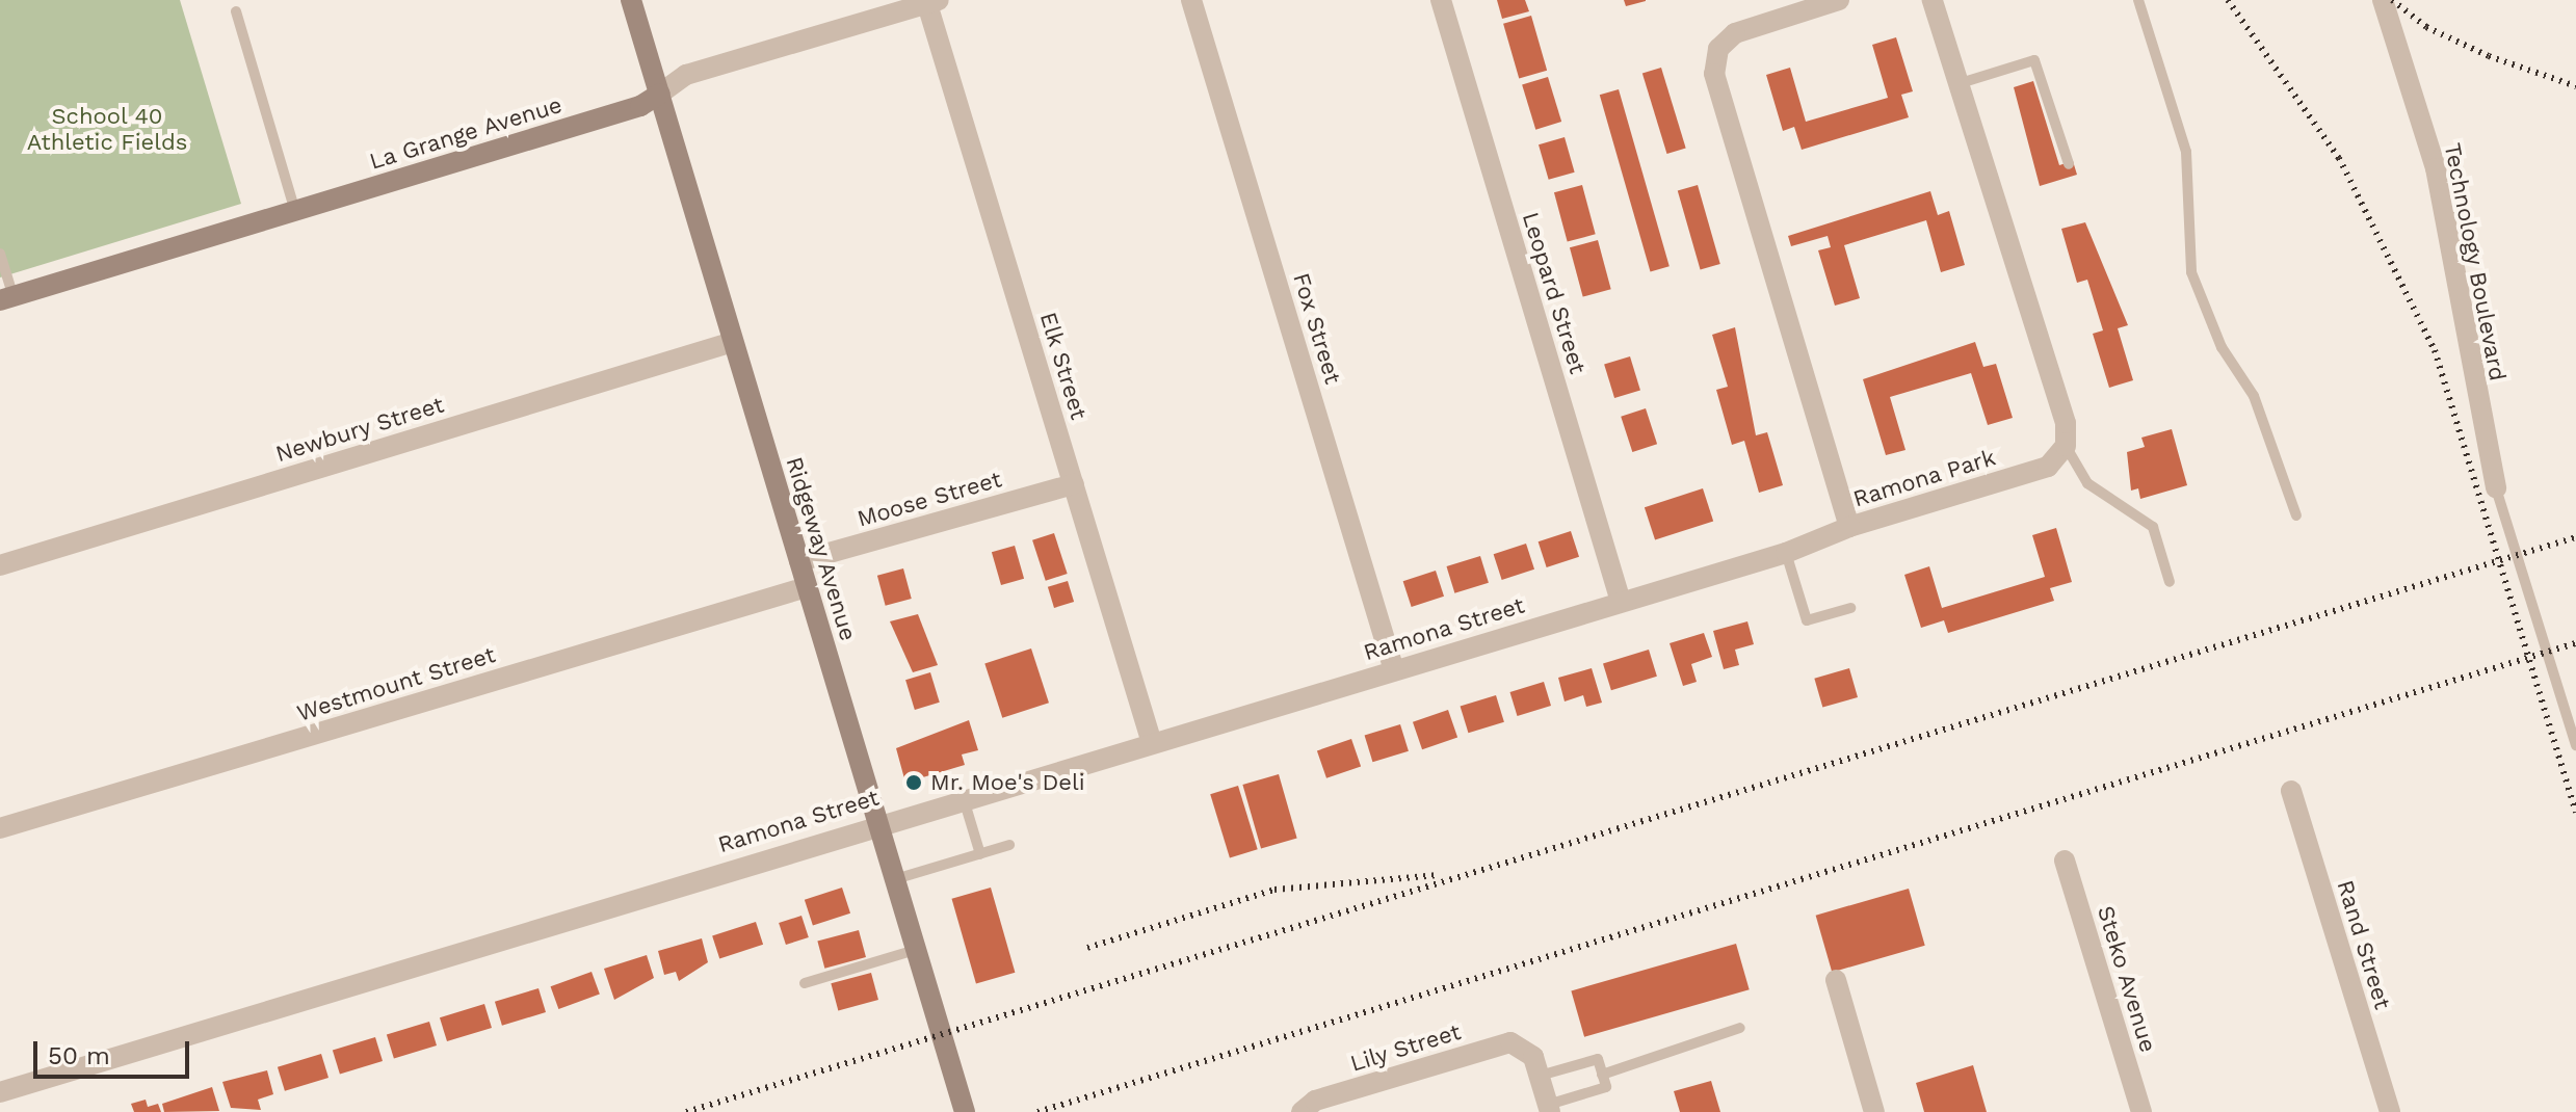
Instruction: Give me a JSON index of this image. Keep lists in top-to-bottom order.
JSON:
{
  "streets": {
    "street": [
      "La Grange Avenue",
      "Technology Boulevard",
      "Leopard Street",
      "Fox Street",
      "Elk Street",
      "Newbury Street",
      "Ramona Park",
      "Moose Street",
      "Ridgeway Avenue",
      "Ramona Street",
      "Westmount Street",
      "Rand Street",
      "Steko Avenue",
      "Lily Street"
    ]
  },
  "crossings": [
    ["La Grange Avenue", "Elk Street"],
    ["La Grange Avenue", "Ridgeway Avenue"],
    ["Leopard Street", "Ramona Street"],
    ["Fox Street", "Ramona Street"],
    ["Elk Street", "Moose Street"],
    ["Elk Street", "Ramona Street"],
    ["Newbury Street", "Ridgeway Avenue"],
    ["Ramona Park", "Ramona Street"],
    ["Moose Street", "Ridgeway Avenue"],
    ["Ridgeway Avenue", "Ramona Street"],
    ["Ridgeway Avenue", "Westmount Street"]
  ],
  "parks": ["School 40 Athletic Fields"],
  "places": ["Mr. Moe's Deli"],
  "scale_bar": "50 m"
}
